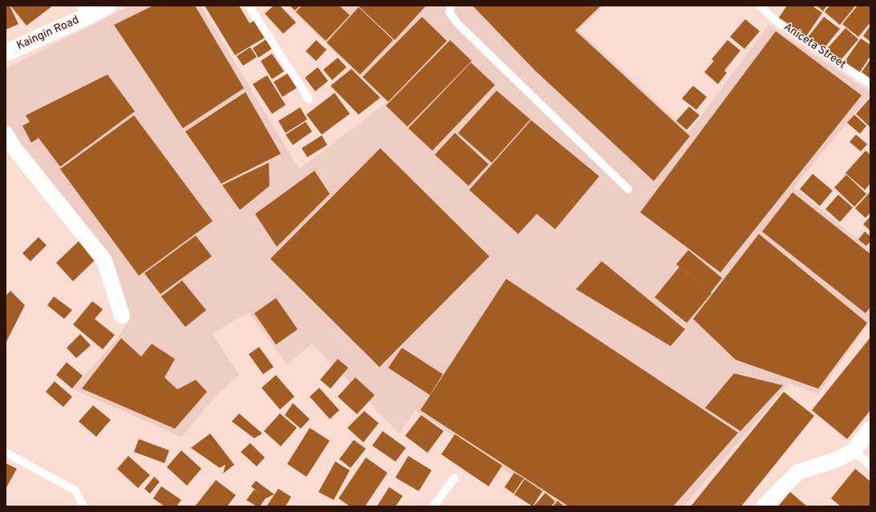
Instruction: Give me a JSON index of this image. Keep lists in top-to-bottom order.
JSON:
{
  "streets": {
    "street": ["Kaingin Road"],
    "lane": ["Aniceta Street"]
  }
}
